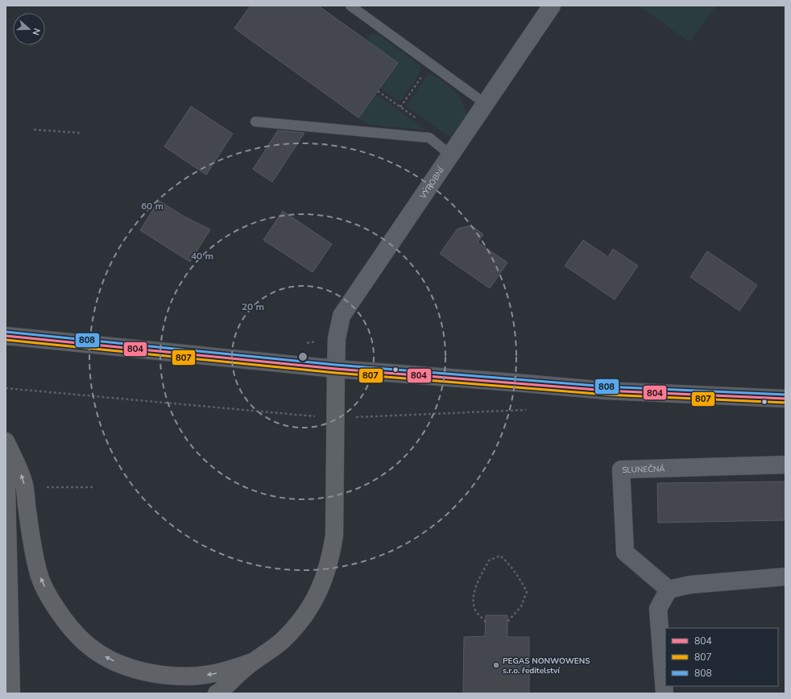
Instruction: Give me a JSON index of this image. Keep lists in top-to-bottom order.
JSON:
{
  "streets": {
    "street": ["VÝROBNÍ", "SLUNEČNÁ"]
  },
  "places": ["PEGAS NONWOWENS s.r.o. ředitelství"],
  "lines": ["transit line 808", "transit line 804", "transit line 807"],
  "legend": ["804", "807", "808"],
  "north": "right",
  "rings": ["60 m", "40 m", "20 m"]
}
